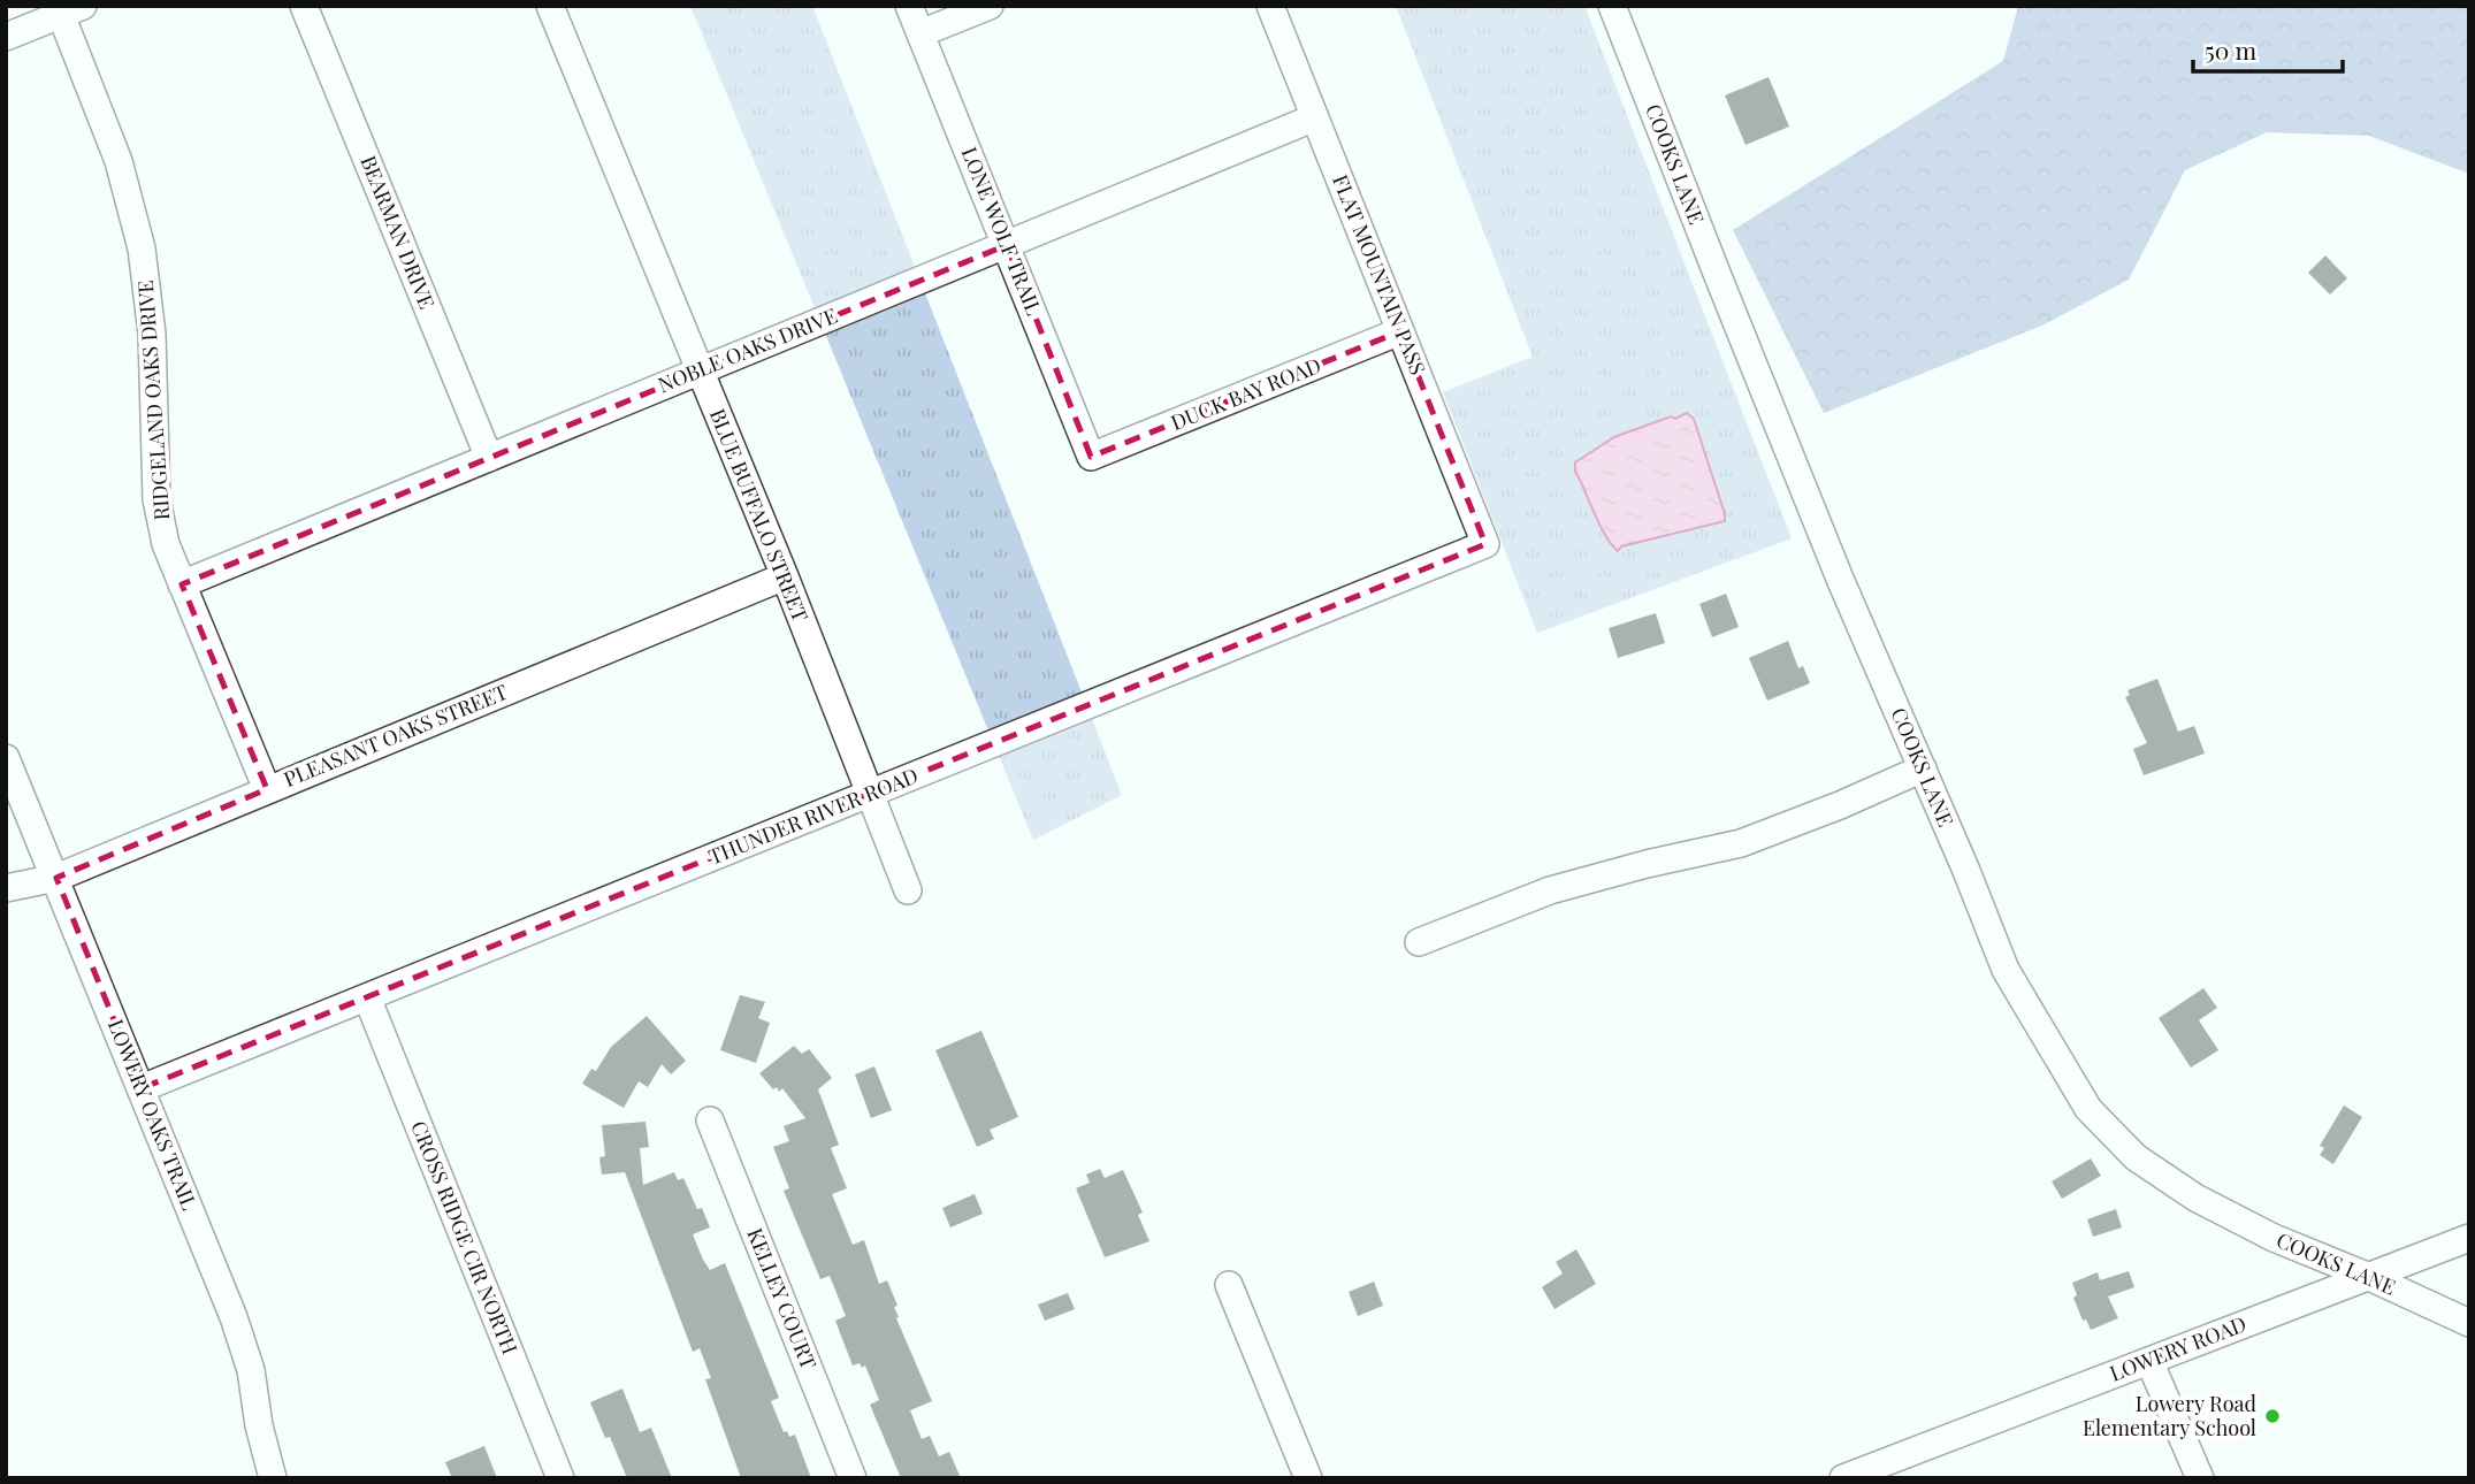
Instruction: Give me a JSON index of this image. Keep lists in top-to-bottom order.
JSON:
{
  "streets": {
    "street": [
      "COOKS LANE",
      "LONE WOLF TRAIL",
      "BEARMAN DRIVE",
      "FLAT MOUNTAIN PASS",
      "NOBLE OAKS DRIVE",
      "DUCK BAY ROAD",
      "RIDGELAND OAKS DRIVE",
      "BLUE BUFFALO STREET",
      "PLEASANT OAKS STREET",
      "THUNDER RIVER ROAD",
      "LOWERY OAKS TRAIL",
      "CROSS RIDGE CIR NORTH",
      "KELLEY COURT",
      "LOWERY ROAD"
    ]
  },
  "crossings": [
    ["COOKS LANE", "LOWERY ROAD"],
    ["LONE WOLF TRAIL", "NOBLE OAKS DRIVE"],
    ["LONE WOLF TRAIL", "DUCK BAY ROAD"],
    ["BEARMAN DRIVE", "NOBLE OAKS DRIVE"],
    ["FLAT MOUNTAIN PASS", "NOBLE OAKS DRIVE"],
    ["FLAT MOUNTAIN PASS", "DUCK BAY ROAD"],
    ["FLAT MOUNTAIN PASS", "THUNDER RIVER ROAD"],
    ["NOBLE OAKS DRIVE", "RIDGELAND OAKS DRIVE"],
    ["NOBLE OAKS DRIVE", "BLUE BUFFALO STREET"],
    ["RIDGELAND OAKS DRIVE", "PLEASANT OAKS STREET"],
    ["BLUE BUFFALO STREET", "PLEASANT OAKS STREET"],
    ["BLUE BUFFALO STREET", "THUNDER RIVER ROAD"],
    ["PLEASANT OAKS STREET", "LOWERY OAKS TRAIL"],
    ["THUNDER RIVER ROAD", "LOWERY OAKS TRAIL"],
    ["THUNDER RIVER ROAD", "CROSS RIDGE CIR NORTH"]
  ],
  "places": ["Lowery Road Elementary School"],
  "scale_bar": "50 m"
}
